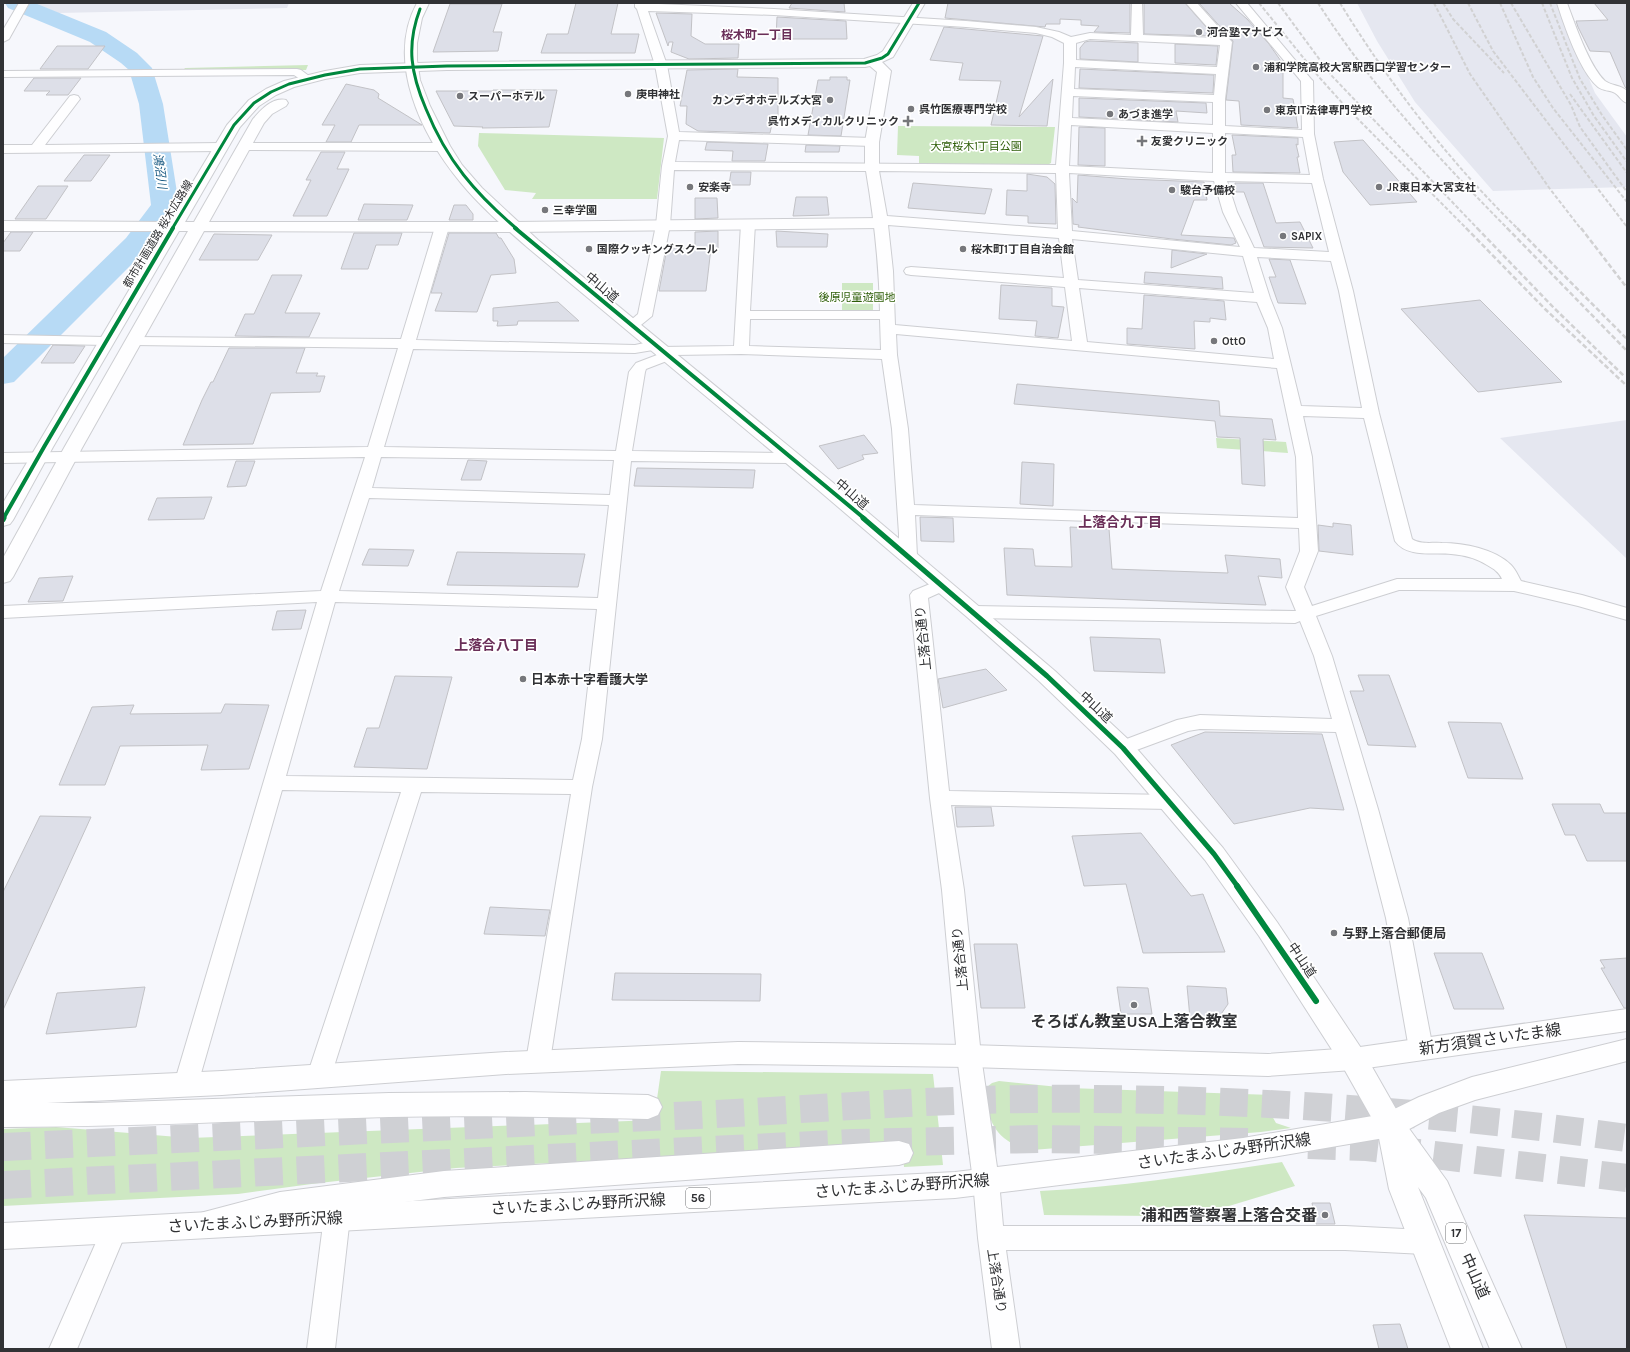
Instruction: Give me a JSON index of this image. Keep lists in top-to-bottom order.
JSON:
{
  "streets": {
    "main road": [
      "都市計画道路 桜木広路線",
      "中山道",
      "新方須賀さいたま線",
      "さいたまふじみ野所沢線",
      "56",
      "17"
    ],
    "street": ["上落合通り"]
  },
  "crossings": [
    ["都市計画道路 桜木広路線", "中山道"],
    ["中山道", "上落合通り"],
    ["中山道", "新方須賀さいたま線"],
    ["中山道", "さいたまふじみ野所沢線"],
    ["上落合通り", "さいたまふじみ野所沢線"]
  ],
  "districts": ["桜木町一丁目", "上落合九丁目", "上落合八丁目"],
  "water": ["鴻沼川"],
  "parks": ["大宮桜木1丁目公園", "後原児童遊園地"],
  "places": {
    "other": [
      "河合塾マナビス",
      "浦和学院高校大宮駅西口学習センター",
      "庚申神社",
      "スーパーホテル",
      "カンデオホテルズ大宮",
      "呉竹医療専門学校",
      "東京IT法律専門学校",
      "あづま進学",
      "安楽寺",
      "JR東日本大宮支社",
      "駿台予備校",
      "三幸学園",
      "SAPIX",
      "国際クッキングスクール",
      "桜木町1丁目自治会館",
      "OttO",
      "日本赤十字看護大学",
      "与野上落合郵便局",
      "そろばん教室USA上落合教室",
      "浦和西警察署上落合交番"
    ],
    "health": ["呉竹メディカルクリニック", "友愛クリニック"]
  }
}
